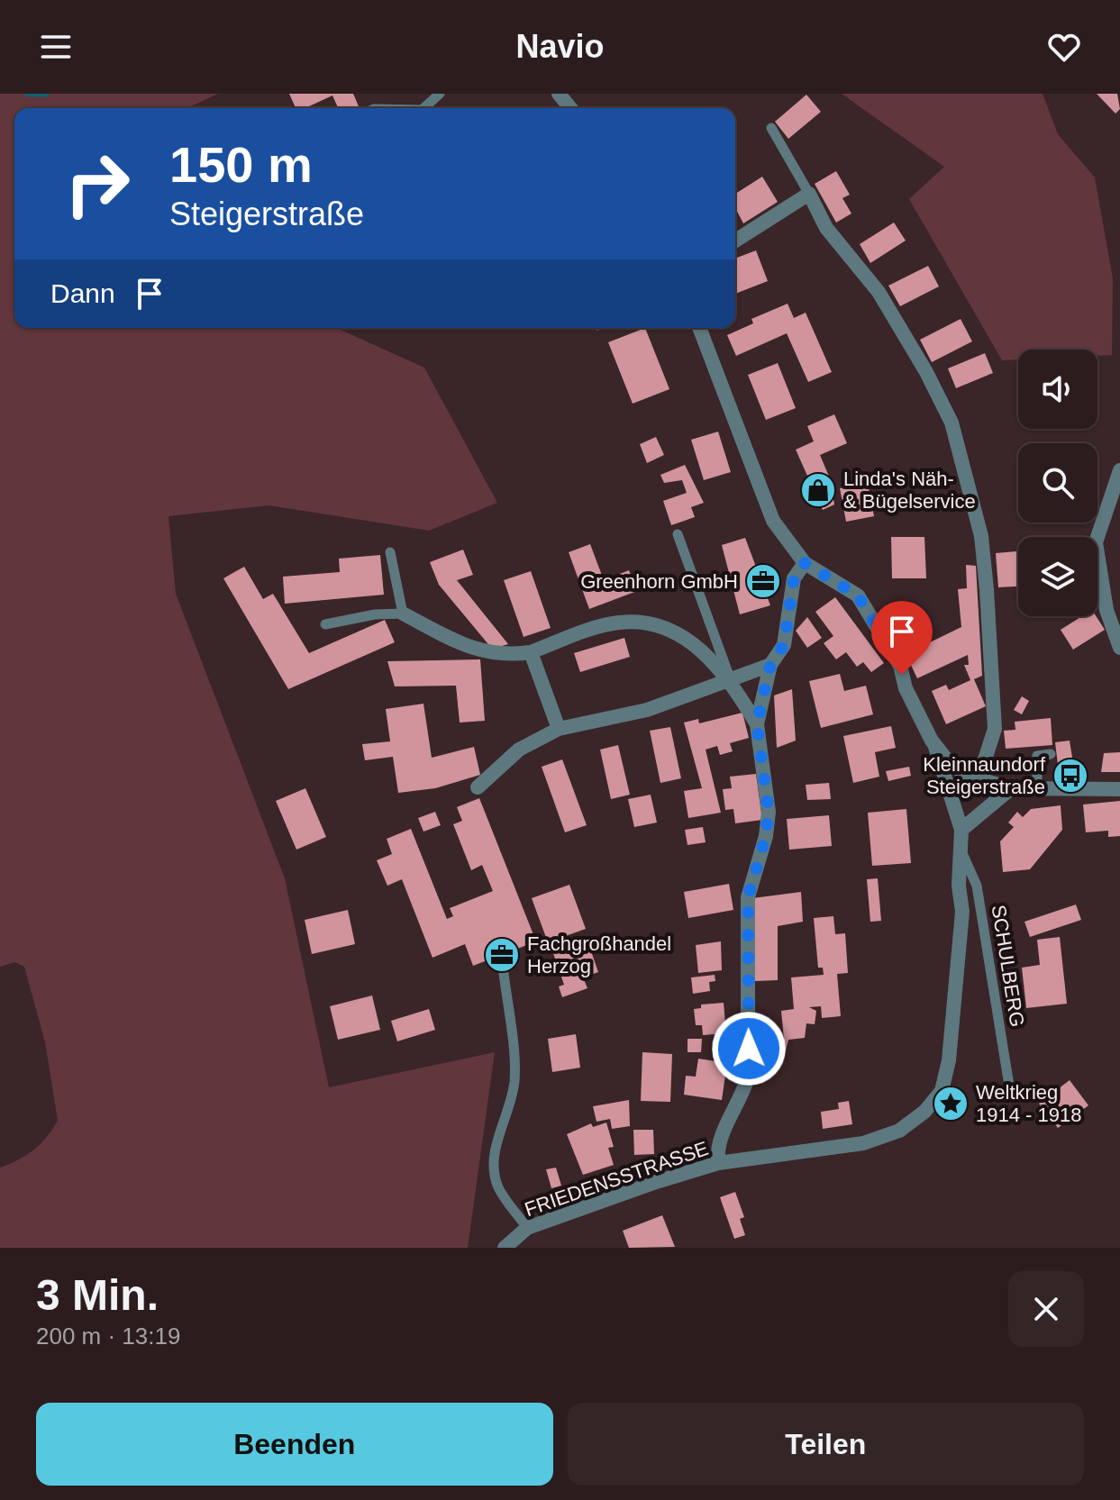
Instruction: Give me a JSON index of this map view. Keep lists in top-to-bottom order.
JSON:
{
  "streets": {
    "street": ["FRIEDENSSTRASSE"],
    "lane": ["SCHULBERG"]
  },
  "crossings": [
    ["SCHULBERG", "FRIEDENSSTRASSE"]
  ],
  "places": {
    "shop": ["Linda's Näh- & Bügelservice"],
    "office": ["Greenhorn GmbH", "Fachgroßhandel Herzog"],
    "bus stop": ["Kleinnaundorf Steigerstraße"],
    "place": ["Weltkrieg 1914 - 1918"]
  },
  "page": {
    "header": "Navio",
    "turn": ["150 m", "Steigerstraße"],
    "then": "Dann",
    "heading": ["3 Min.", "200 m · 13:19"],
    "buttons": ["Beenden", "Teilen"]
  }
}
